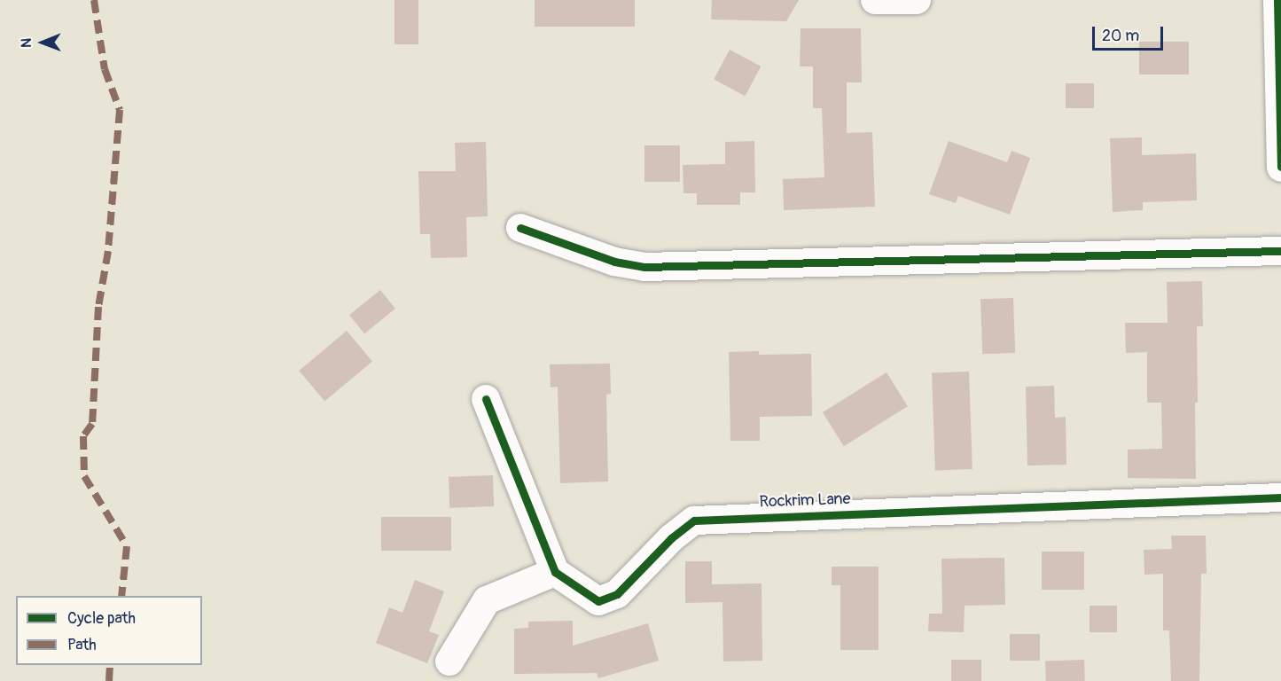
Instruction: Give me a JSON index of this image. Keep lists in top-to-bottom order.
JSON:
{
  "streets": {
    "street": ["Rockrim Lane"]
  },
  "legend": ["Cycle path", "Path"],
  "scale_bar": "20 m",
  "north": "left"
}
